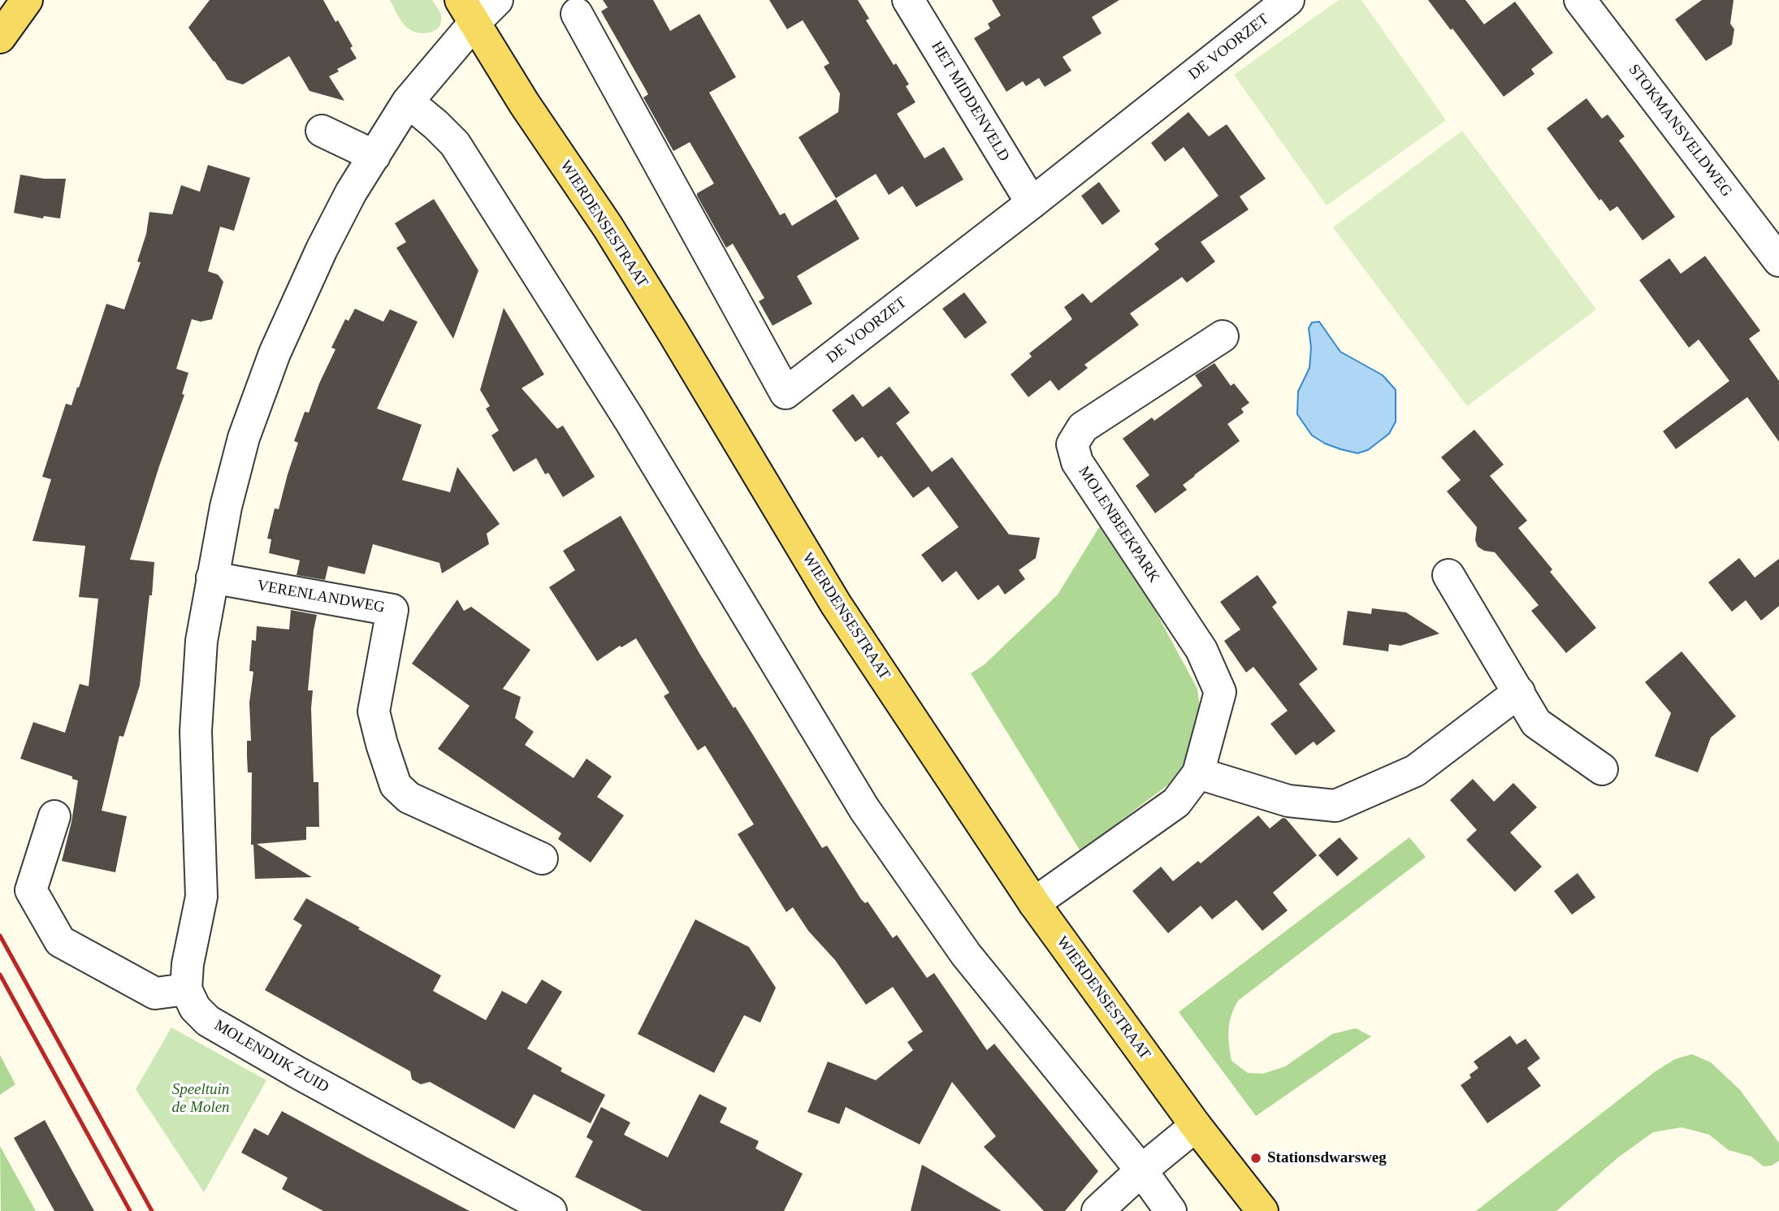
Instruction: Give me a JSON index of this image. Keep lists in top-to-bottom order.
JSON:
{
  "streets": {
    "main road": ["WIERDENSESTRAAT"],
    "street": [
      "DE VOORZET",
      "HET MIDDENVELD",
      "STOKMANSVELDWEG",
      "MOLENBEEKPARK",
      "VERENLANDWEG",
      "MOLENDIJK ZUID"
    ]
  },
  "crossings": [
    ["DE VOORZET", "HET MIDDENVELD"],
    ["WIERDENSESTRAAT", "MOLENBEEKPARK"]
  ],
  "parks": ["Speeltuin de Molen"],
  "places": ["Stationsdwarsweg"]
}
